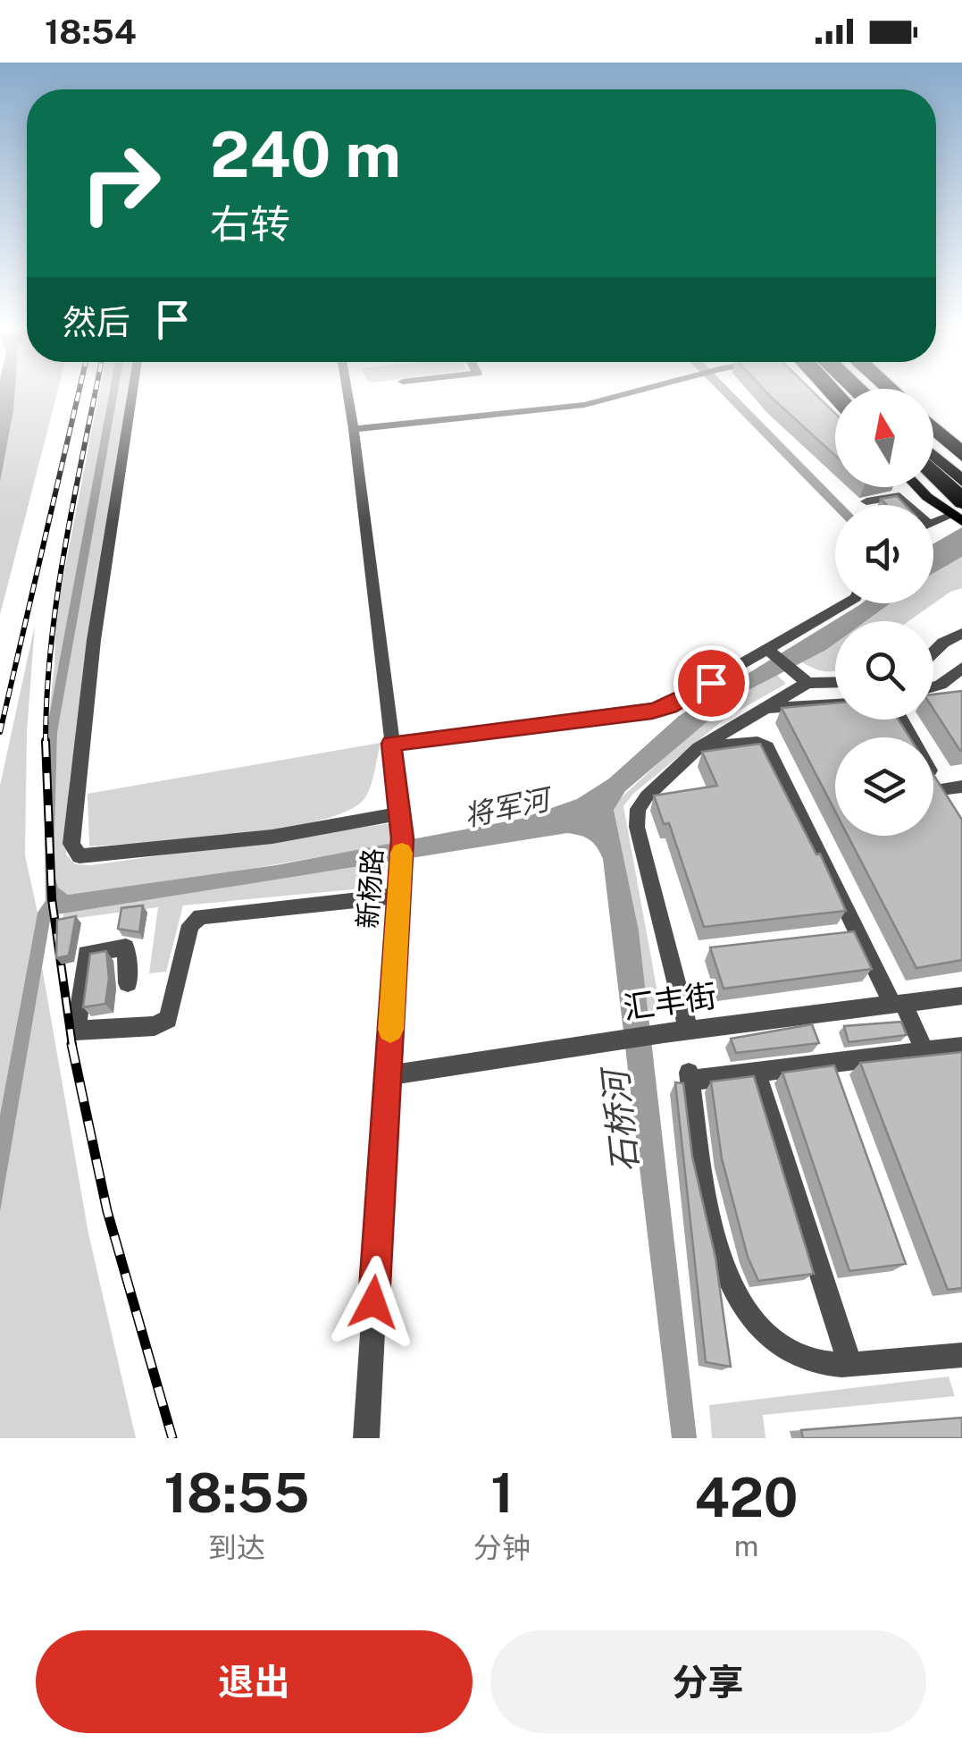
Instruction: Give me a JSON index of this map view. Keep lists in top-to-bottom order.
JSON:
{
  "streets": {
    "street": ["新杨路", "汇丰街"]
  },
  "crossings": [
    ["新杨路", "汇丰街"]
  ],
  "water": ["将军河", "石桥河"],
  "north": "top",
  "page": {
    "status": "18:54",
    "turn": ["240 m", "右转"],
    "then": "然后",
    "eta": [
      "18:55",
      "到达",
      "1",
      "分钟",
      "420",
      "m"
    ],
    "buttons": ["退出", "分享"]
  }
}
